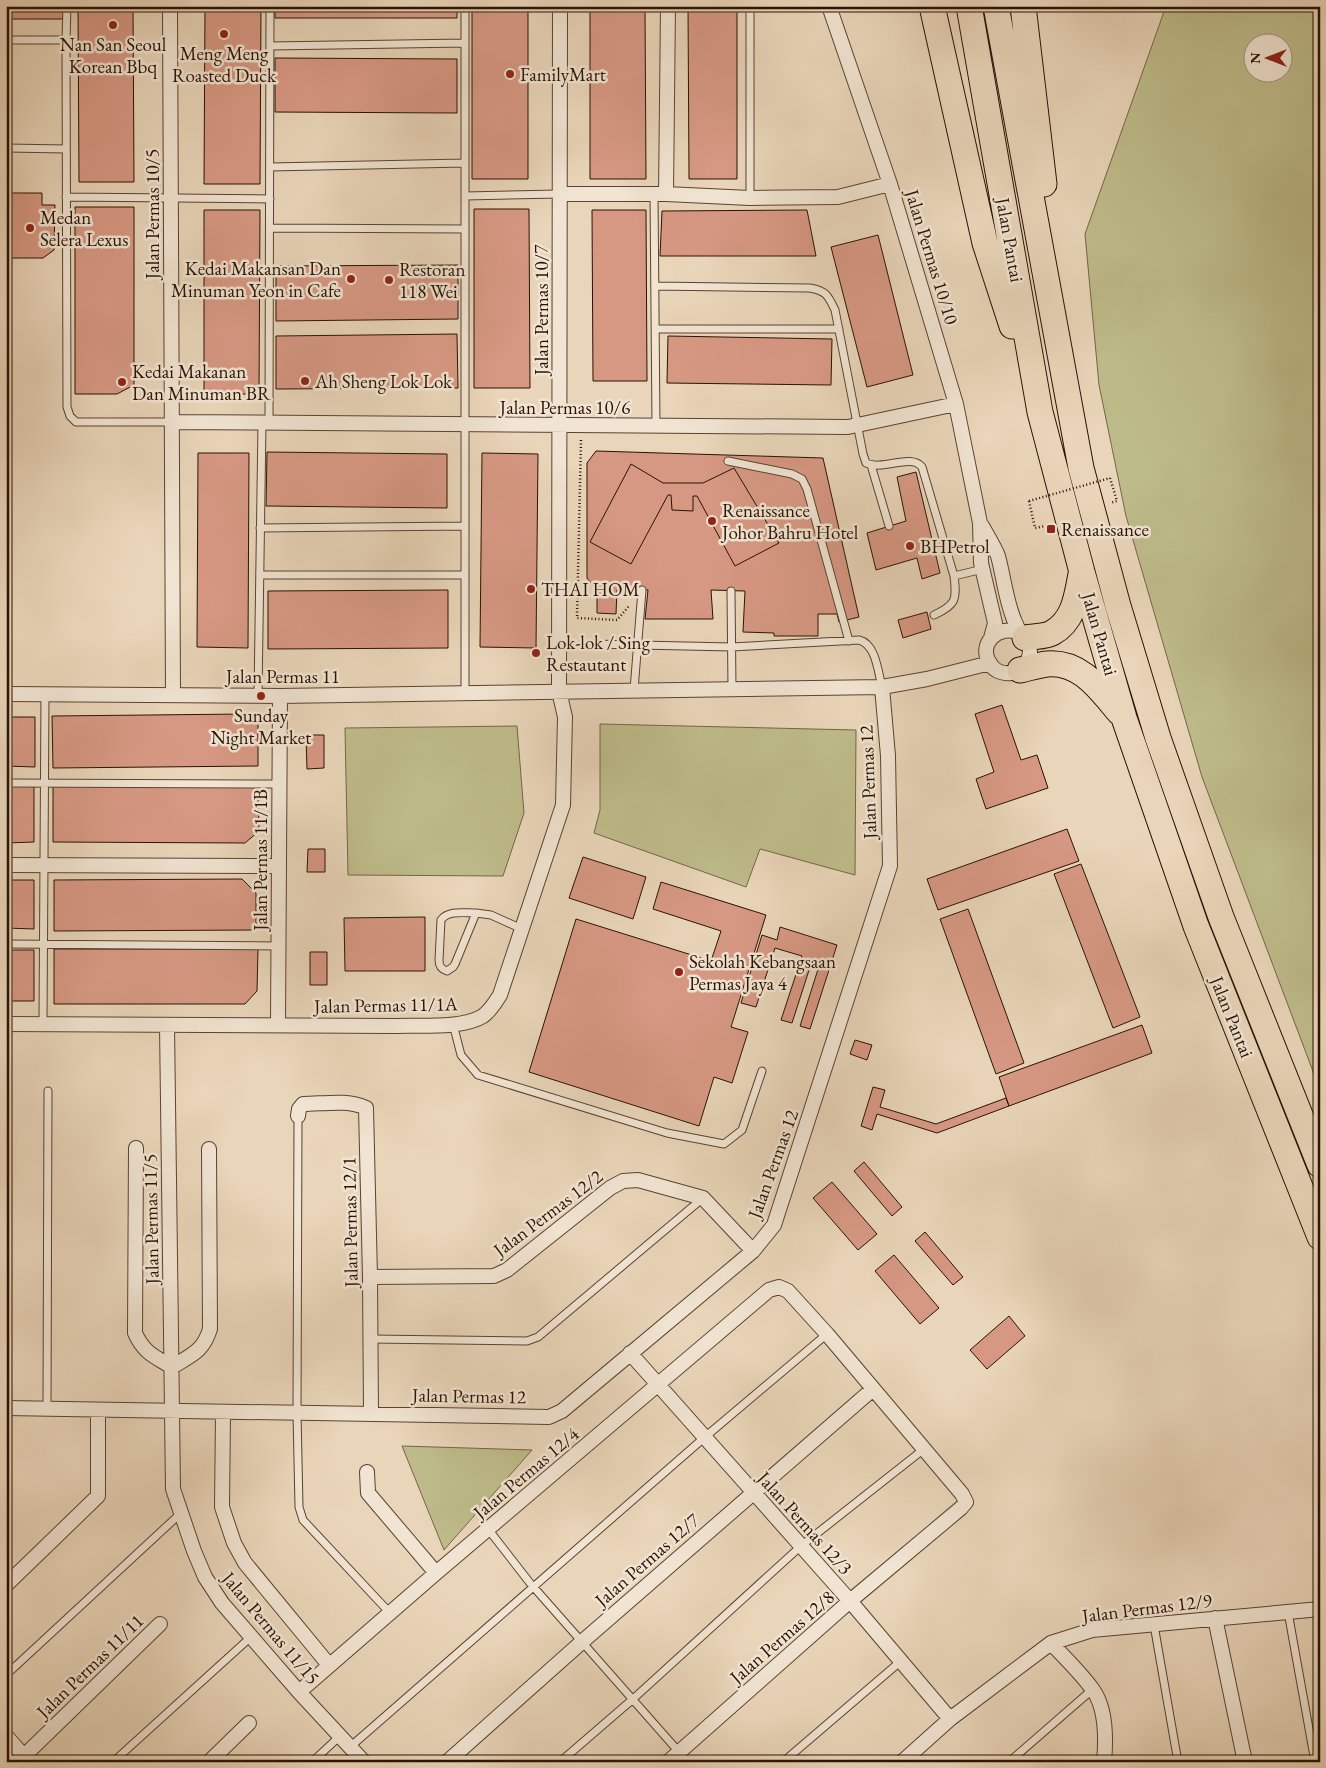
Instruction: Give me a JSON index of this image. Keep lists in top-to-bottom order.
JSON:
{
  "streets": {
    "highway": ["Jalan Pantai"],
    "street": [
      "Jalan Permas 10/5",
      "Jalan Permas 10/10",
      "Jalan Permas 10/7",
      "Jalan Permas 10/6",
      "Jalan Permas 11",
      "Jalan Permas 12",
      "Jalan Permas 11/1B",
      "Jalan Permas 11/1A",
      "Jalan Permas 12/2",
      "Jalan Permas 11/5",
      "Jalan Permas 12/1",
      "Jalan Permas 12/4",
      "Jalan Permas 12/3",
      "Jalan Permas 12/7",
      "Jalan Permas 12/9",
      "Jalan Permas 11/15",
      "Jalan Permas 12/8",
      "Jalan Permas 11/11"
    ]
  },
  "crossings": [
    ["Jalan Permas 10/5", "Jalan Permas 10/6"],
    ["Jalan Permas 10/5", "Jalan Permas 11"],
    ["Jalan Permas 10/10", "Jalan Permas 10/6"],
    ["Jalan Permas 10/7", "Jalan Permas 10/6"],
    ["Jalan Permas 10/7", "Jalan Permas 11"],
    ["Jalan Permas 10/7", "Jalan Permas 11/1A"],
    ["Jalan Permas 11", "Jalan Permas 12"],
    ["Jalan Permas 11", "Jalan Permas 11/1B"],
    ["Jalan Permas 11", "Jalan Permas 11/1A"],
    ["Jalan Permas 12", "Jalan Permas 11/5"],
    ["Jalan Permas 12", "Jalan Permas 12/1"],
    ["Jalan Permas 12", "Jalan Permas 12/3"],
    ["Jalan Permas 12", "Jalan Permas 11/15"],
    ["Jalan Permas 11/1B", "Jalan Permas 11/1A"],
    ["Jalan Permas 11/1A", "Jalan Permas 11/5"],
    ["Jalan Permas 12/2", "Jalan Permas 12/1"],
    ["Jalan Permas 11/5", "Jalan Permas 11/15"],
    ["Jalan Permas 12/4", "Jalan Permas 12/3"],
    ["Jalan Permas 12/4", "Jalan Permas 11/15"],
    ["Jalan Permas 12/3", "Jalan Permas 12/7"],
    ["Jalan Permas 12/3", "Jalan Permas 12/9"],
    ["Jalan Permas 12/3", "Jalan Permas 12/8"]
  ],
  "places": {
    "other": [
      "Nan San Seoul Korean Bbq",
      "Meng Meng Roasted Duck",
      "FamilyMart",
      "Medan Selera Lexus",
      "Kedai Makansan Dan Minuman Yeon in Cafe",
      "Restoran 118 Wei",
      "Ah Sheng Lok Lok",
      "Kedai Makanan Dan Minuman BR",
      "Renaissance Johor Bahru Hotel",
      "BHPetrol",
      "THAI HOM",
      "Lok-lok / Sing Restautant",
      "Sunday Night Market",
      "Sekolah Kebangsaan Permas Jaya 4"
    ],
    "transit": ["Renaissance"]
  },
  "north": "left"
}
